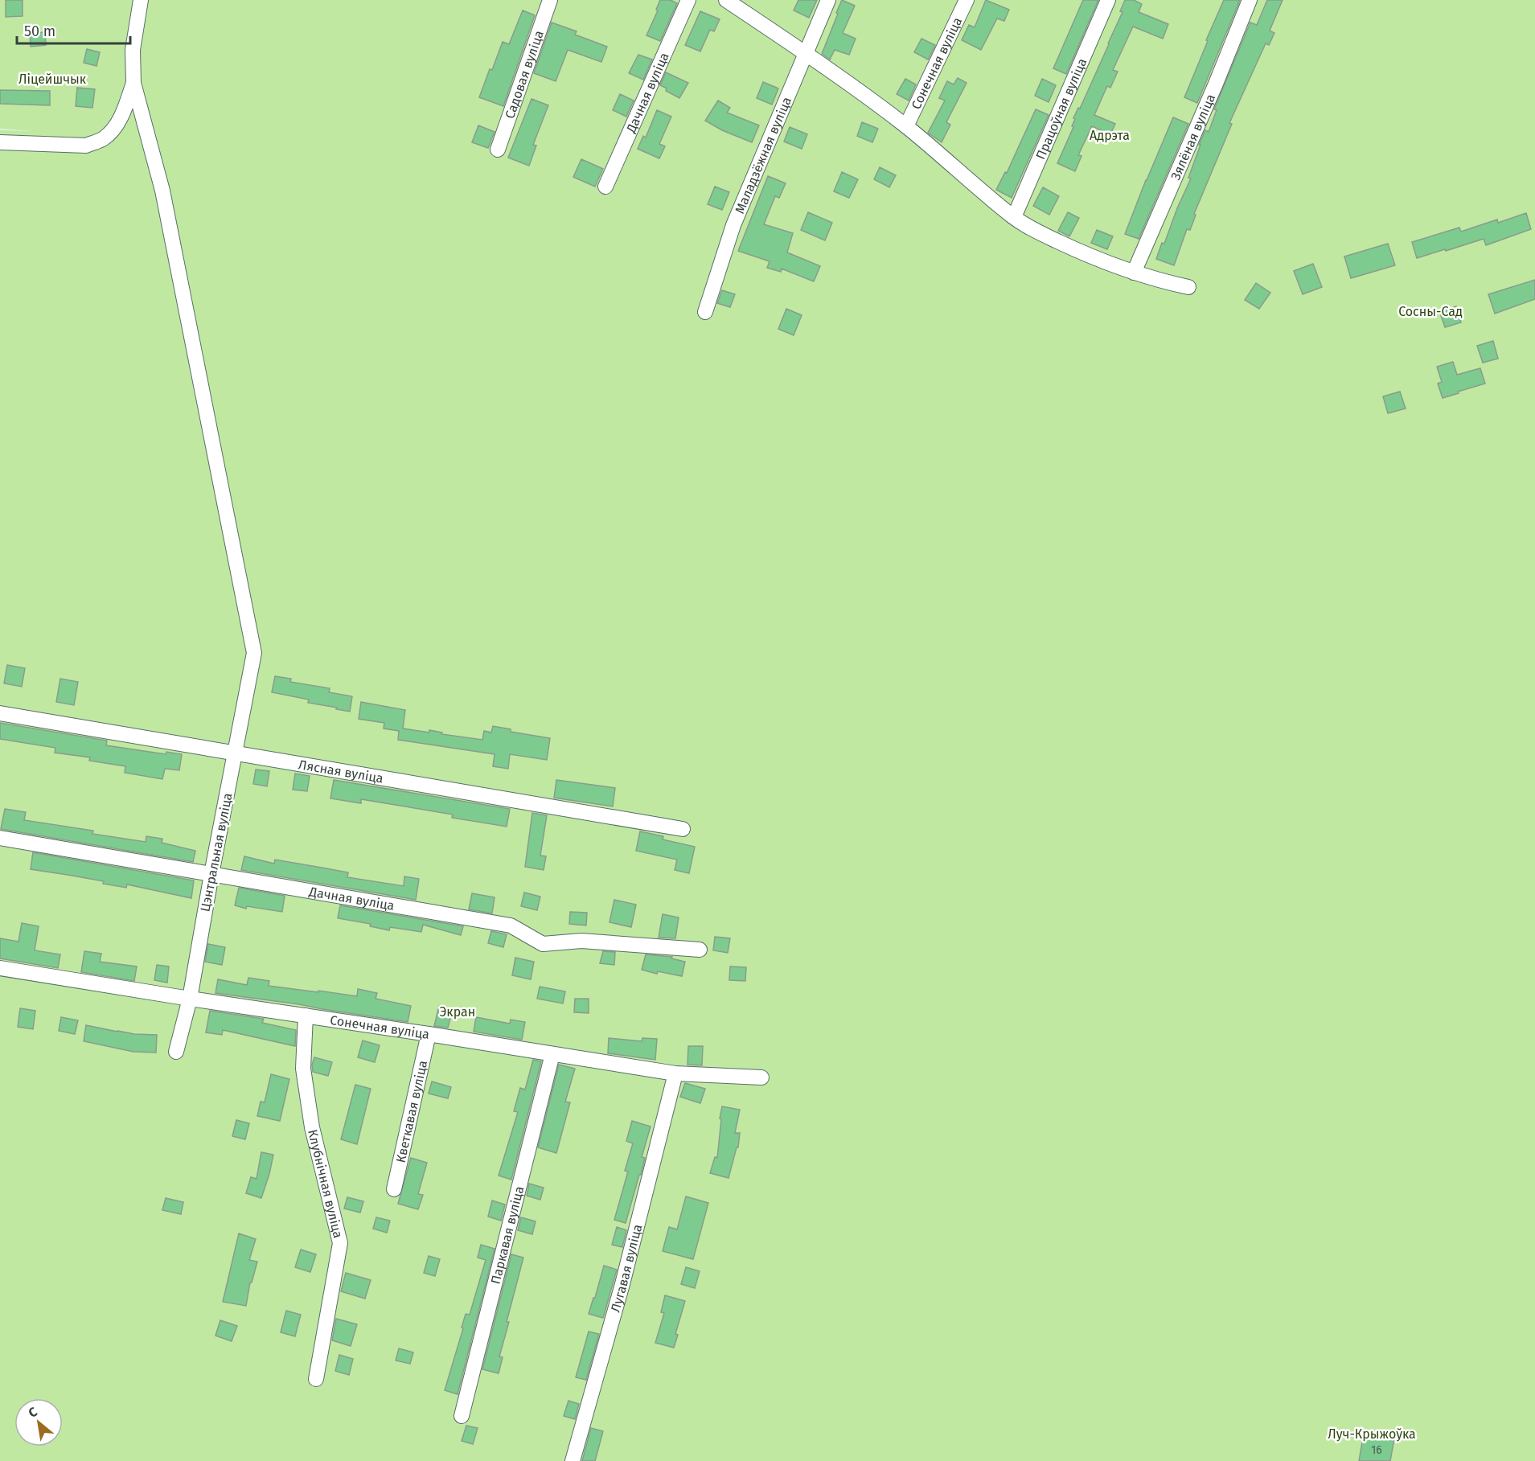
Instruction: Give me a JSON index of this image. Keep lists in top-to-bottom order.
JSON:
{
  "streets": {
    "street": [
      "Сонечная вуліца",
      "Садовая вуліца",
      "Дачная вуліца",
      "Працоўная вуліца",
      "Зялёная вуліца",
      "Маладзёжная вуліца",
      "Лясная вуліца",
      "Цэнтральная вуліца",
      "Кветкавая вуліца",
      "Клубнічная вуліца",
      "Паркавая вуліца",
      "Лугавая вуліца"
    ]
  },
  "crossings": [
    ["Сонечная вуліца", "Цэнтральная вуліца"],
    ["Сонечная вуліца", "Кветкавая вуліца"],
    ["Сонечная вуліца", "Клубнічная вуліца"],
    ["Сонечная вуліца", "Паркавая вуліца"],
    ["Сонечная вуліца", "Лугавая вуліца"],
    ["Дачная вуліца", "Цэнтральная вуліца"],
    ["Лясная вуліца", "Цэнтральная вуліца"]
  ],
  "parks": [
    "Ліцейшчык",
    "Адрэта",
    "Сосны-Сад",
    "Экран",
    "Луч-Крыжоўка"
  ],
  "house_numbers": ["16"],
  "scale_bar": "50 m",
  "north": "top left"
}
